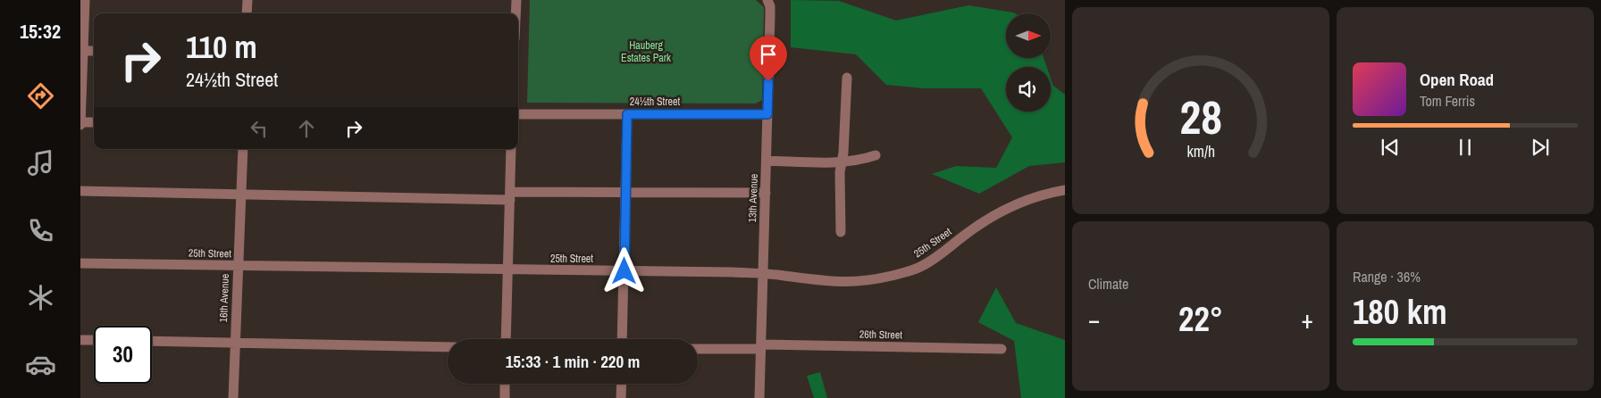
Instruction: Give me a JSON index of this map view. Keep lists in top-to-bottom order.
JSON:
{
  "streets": {
    "street": [
      "24½th Street",
      "13th Avenue",
      "25th Street",
      "16th Avenue",
      "26th Street"
    ]
  },
  "crossings": [
    ["24½th Street", "13th Avenue"],
    ["13th Avenue", "25th Street"],
    ["13th Avenue", "26th Street"],
    ["25th Street", "16th Avenue"]
  ],
  "parks": ["Hauberg Estates Park"],
  "north": "right",
  "page": {
    "tabs": "15:32",
    "turn": ["110 m", "24½th Street"],
    "song": ["Open Road", "Tom Ferris"],
    "tile": [
      "Climate",
      ["Range · 36%", "180 km"]
    ],
    "heat": ["−", "22°", "+"],
    "limit": "30",
    "trip": "15:33 · 1 min · 220 m",
    "gauge": ["28", "km/h"]
  }
}
